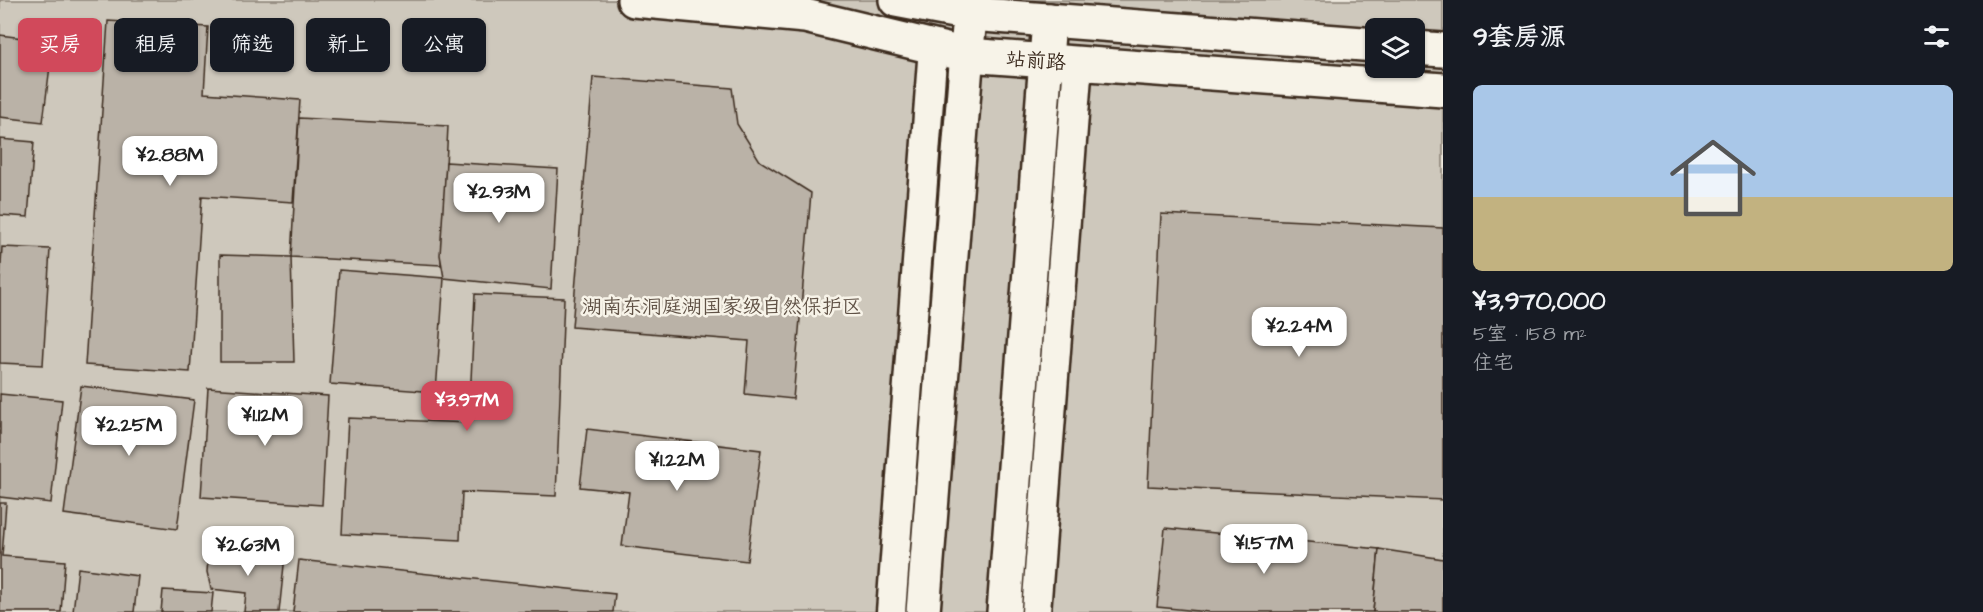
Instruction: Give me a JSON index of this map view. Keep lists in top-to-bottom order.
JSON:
{
  "streets": {
    "main road": ["站前路"]
  },
  "parks": ["湖南东洞庭湖国家级自然保护区"],
  "page": {
    "heading": "9套房源",
    "chip": [
      "买房",
      "租房",
      "筛选",
      "新上",
      "公寓"
    ],
    "list": [
      {
        "name": "¥3,970,000",
        "note": "5室 · 158 m² · 住宅"
      }
    ],
    "price": [
      "¥2.88M",
      "¥2.93M",
      "¥2.24M",
      "¥3.97M",
      "¥1.12M",
      "¥2.25M",
      "¥1.22M",
      "¥1.57M",
      "¥2.63M"
    ]
  }
}
